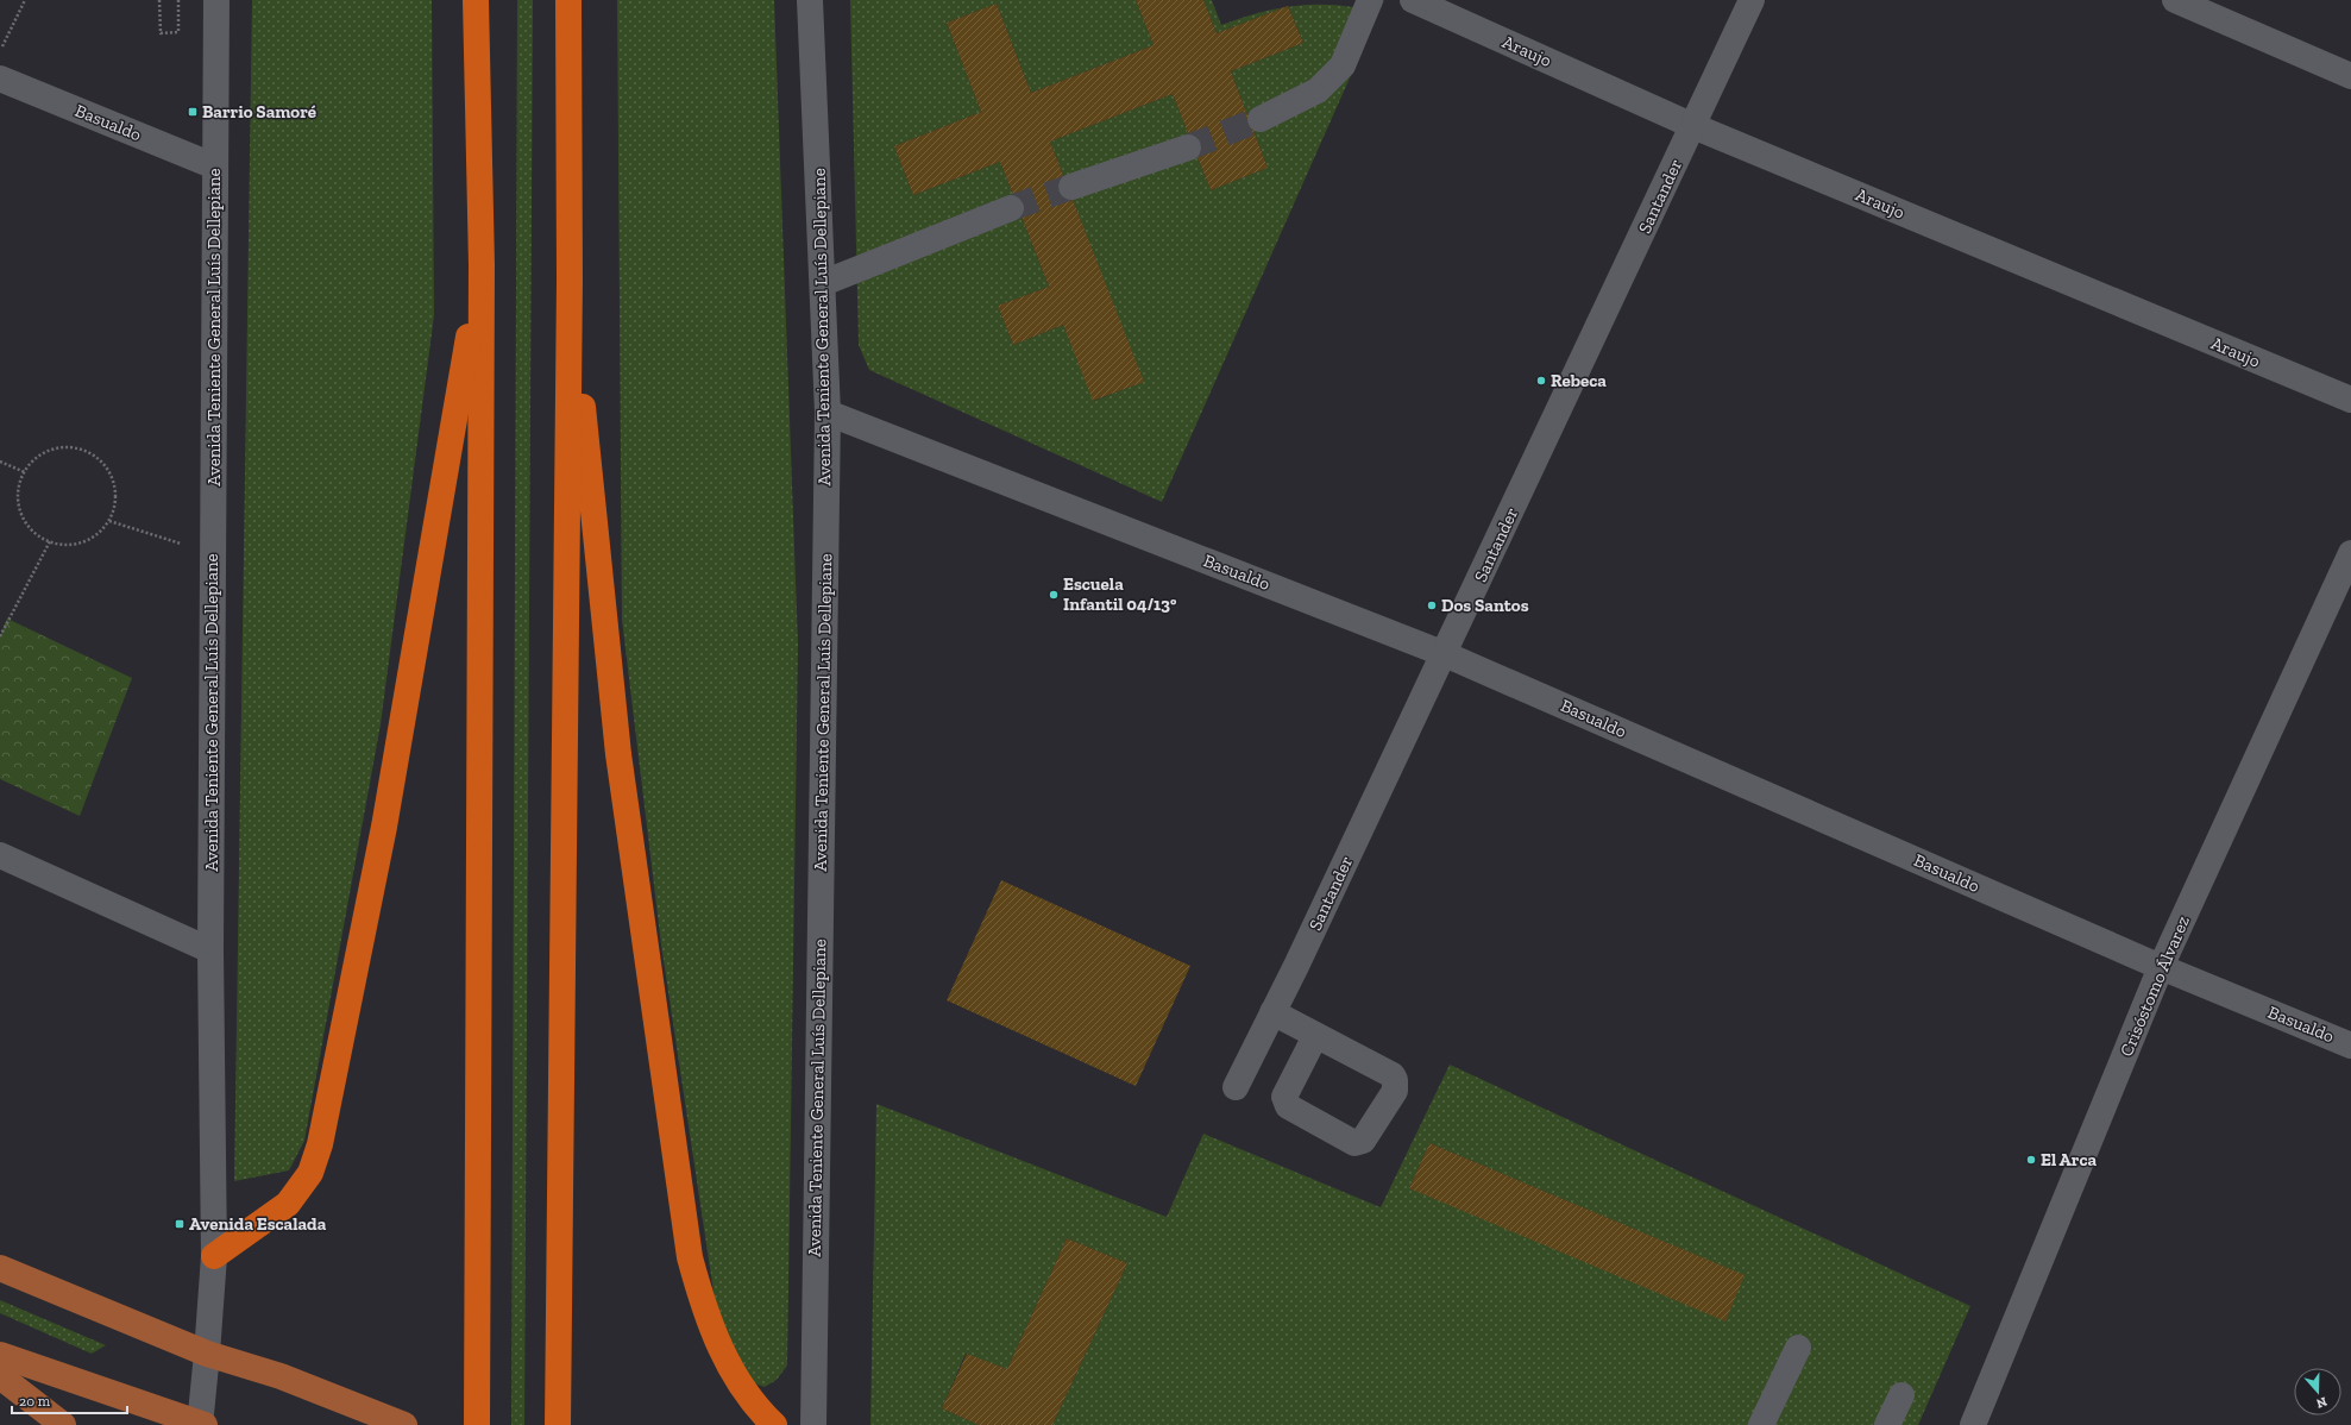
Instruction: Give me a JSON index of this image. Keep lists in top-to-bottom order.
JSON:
{
  "streets": {
    "street": [
      "Araujo",
      "Basualdo",
      "Santander",
      "Avenida Teniente General Luís Dellepiane",
      "Crisóstomo Álvarez"
    ]
  },
  "crossings": [
    ["Araujo", "Santander"],
    ["Basualdo", "Santander"],
    ["Basualdo", "Avenida Teniente General Luís Dellepiane"],
    ["Basualdo", "Crisóstomo Álvarez"]
  ],
  "places": {
    "transit": ["Barrio Samoré", "Avenida Escalada"],
    "other": [
      "Rebeca",
      "Escuela Infantil 04/13°",
      "Dos Santos",
      "El Arca"
    ]
  },
  "scale_bar": "20 m",
  "north": "bottom"
}
